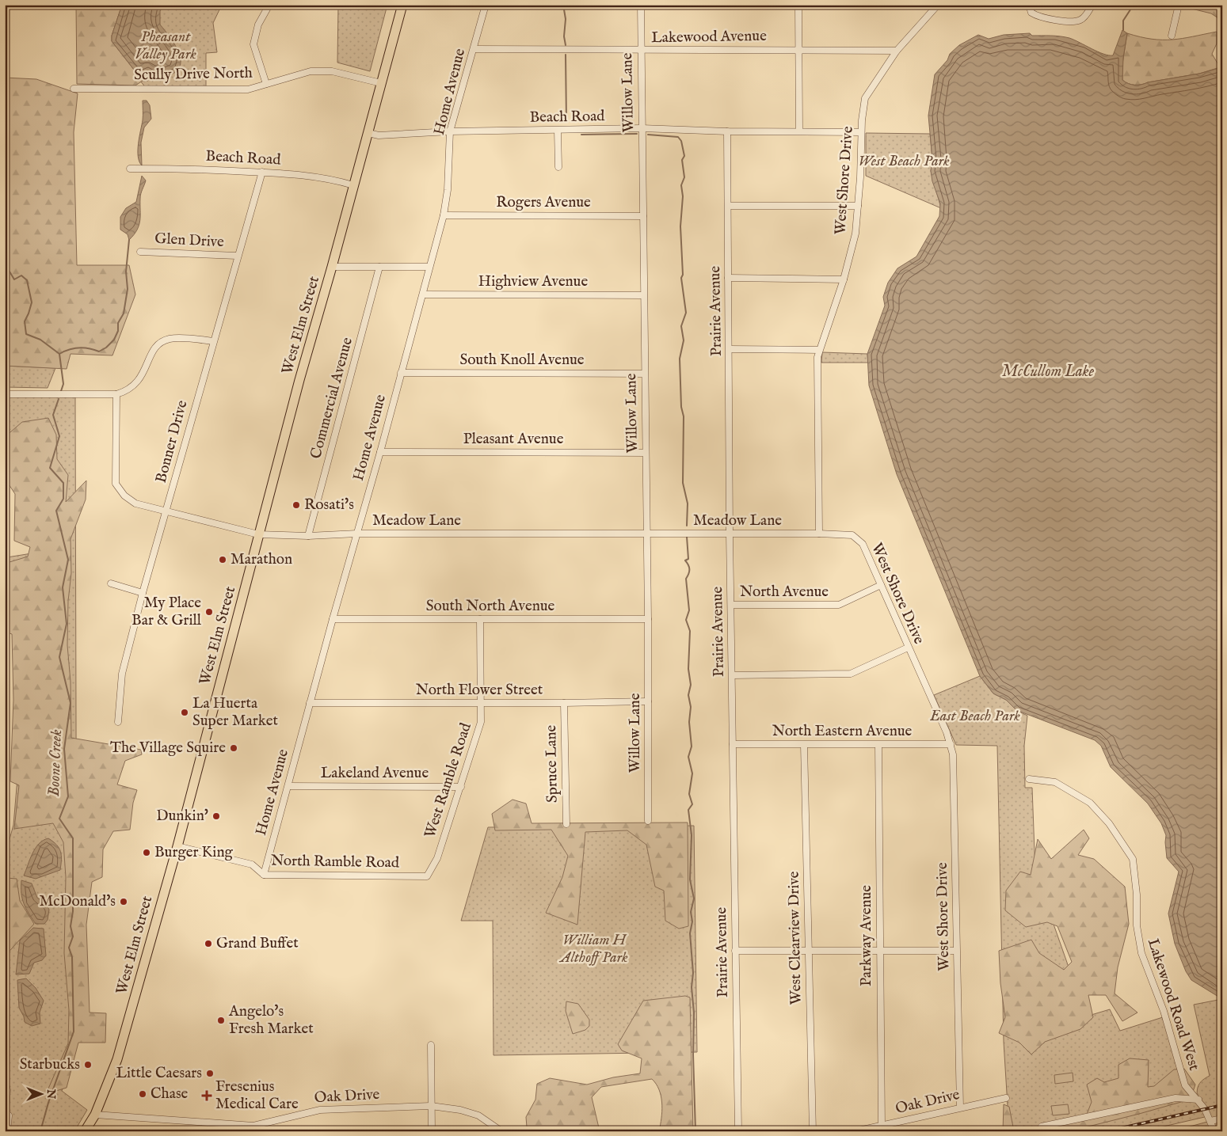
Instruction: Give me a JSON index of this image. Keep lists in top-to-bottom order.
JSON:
{
  "streets": {
    "main road": ["West Elm Street"],
    "street": [
      "Lakewood Avenue",
      "Scully Drive North",
      "Home Avenue",
      "Willow Lane",
      "Beach Road",
      "West Shore Drive",
      "Rogers Avenue",
      "Glen Drive",
      "Highview Avenue",
      "Prairie Avenue",
      "South Knoll Avenue",
      "Commercial Avenue",
      "Pleasant Avenue",
      "Bonner Drive",
      "Meadow Lane",
      "North Avenue",
      "South North Avenue",
      "North Flower Street",
      "North Eastern Avenue",
      "Spruce Lane",
      "Lakeland Avenue",
      "West Ramble Road",
      "North Ramble Road",
      "Parkway Avenue",
      "West Clearview Drive",
      "Lakewood Road West",
      "Oak Drive"
    ]
  },
  "crossings": [
    ["Lakewood Avenue", "Home Avenue"],
    ["Lakewood Avenue", "Willow Lane"],
    ["Lakewood Avenue", "West Shore Drive"],
    ["Scully Drive North", "West Elm Street"],
    ["Home Avenue", "Beach Road"],
    ["Home Avenue", "Rogers Avenue"],
    ["Home Avenue", "Highview Avenue"],
    ["Home Avenue", "South Knoll Avenue"],
    ["Home Avenue", "Pleasant Avenue"],
    ["Home Avenue", "Meadow Lane"],
    ["Home Avenue", "South North Avenue"],
    ["Home Avenue", "North Flower Street"],
    ["Home Avenue", "Lakeland Avenue"],
    ["Home Avenue", "North Ramble Road"],
    ["Willow Lane", "Beach Road"],
    ["Willow Lane", "Rogers Avenue"],
    ["Willow Lane", "Highview Avenue"],
    ["Willow Lane", "South Knoll Avenue"],
    ["Willow Lane", "Pleasant Avenue"],
    ["Willow Lane", "Meadow Lane"],
    ["Willow Lane", "South North Avenue"],
    ["Willow Lane", "North Flower Street"],
    ["Beach Road", "West Shore Drive"],
    ["Beach Road", "Prairie Avenue"],
    ["Beach Road", "West Elm Street"],
    ["Beach Road", "Bonner Drive"],
    ["West Shore Drive", "Meadow Lane"],
    ["West Shore Drive", "North Avenue"],
    ["West Shore Drive", "North Eastern Avenue"],
    ["West Shore Drive", "Oak Drive"],
    ["Glen Drive", "Bonner Drive"],
    ["Prairie Avenue", "Meadow Lane"],
    ["Prairie Avenue", "North Avenue"],
    ["Prairie Avenue", "North Eastern Avenue"],
    ["West Elm Street", "Meadow Lane"],
    ["West Elm Street", "North Ramble Road"],
    ["West Elm Street", "Oak Drive"],
    ["Commercial Avenue", "Meadow Lane"],
    ["Bonner Drive", "Meadow Lane"],
    ["South North Avenue", "West Ramble Road"],
    ["North Flower Street", "Spruce Lane"],
    ["North Flower Street", "West Ramble Road"],
    ["North Eastern Avenue", "Parkway Avenue"],
    ["North Eastern Avenue", "West Clearview Drive"],
    ["Lakeland Avenue", "West Ramble Road"],
    ["West Ramble Road", "North Ramble Road"],
    ["Parkway Avenue", "Oak Drive"]
  ],
  "water": ["McCullom Lake", "Boone Creek"],
  "parks": [
    "Pheasant Valley Park",
    "West Beach Park",
    "East Beach Park",
    "William H Althoff Park"
  ],
  "places": {
    "other": [
      "Rosati's",
      "Marathon",
      "My Place Bar & Grill",
      "La Huerta Super Market",
      "The Village Squire",
      "Dunkin'",
      "Burger King",
      "McDonald's",
      "Grand Buffet",
      "Angelo's Fresh Market",
      "Starbucks",
      "Little Caesars",
      "Chase"
    ],
    "health": ["Fresenius Medical Care"]
  },
  "north": "right"
}
